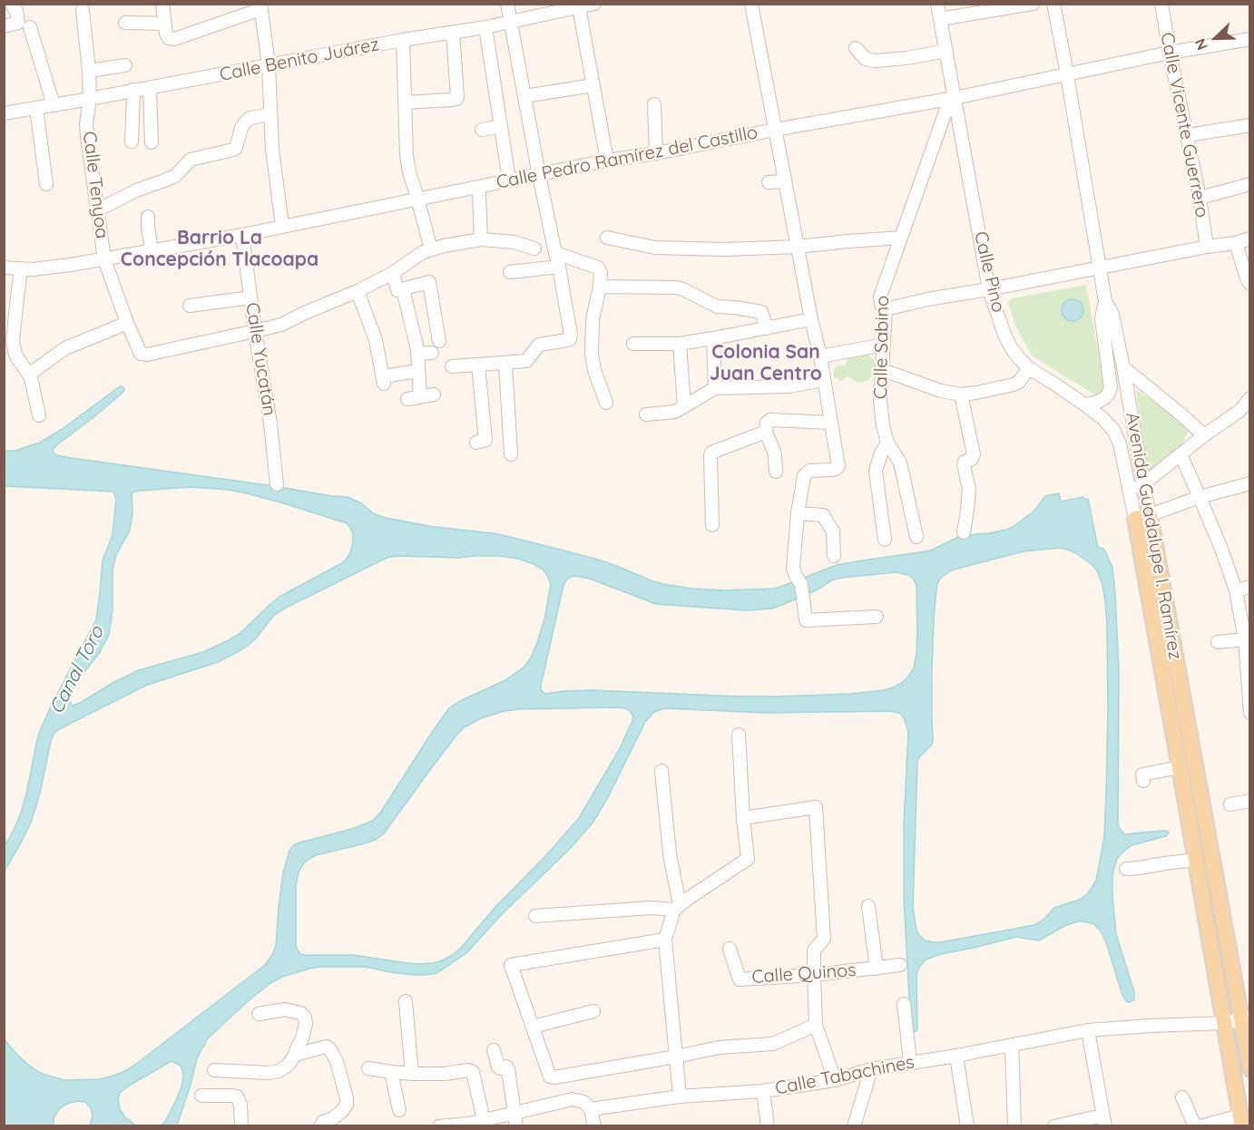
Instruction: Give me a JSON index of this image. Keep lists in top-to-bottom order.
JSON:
{
  "streets": {
    "main road": ["Avenida Guadalupe I. Ramírez"],
    "street": [
      "Calle Benito Juárez",
      "Calle Vicente Guerrero",
      "Calle Pedro Ramírez del Castillo",
      "Calle Tenyoa",
      "Calle Pino",
      "Calle Sabino",
      "Calle Yucatán",
      "Calle Quinos",
      "Calle Tabachines"
    ]
  },
  "crossings": [
    ["Calle Benito Juárez", "Calle Tenyoa"],
    ["Calle Vicente Guerrero", "Calle Pedro Ramírez del Castillo"],
    ["Calle Pedro Ramírez del Castillo", "Calle Tenyoa"],
    ["Calle Pedro Ramírez del Castillo", "Calle Pino"],
    ["Calle Pedro Ramírez del Castillo", "Calle Sabino"],
    ["Calle Pedro Ramírez del Castillo", "Calle Yucatán"],
    ["Calle Pedro Ramírez del Castillo", "Avenida Guadalupe I. Ramírez"],
    ["Calle Tenyoa", "Calle Yucatán"],
    ["Calle Pino", "Calle Sabino"],
    ["Calle Pino", "Avenida Guadalupe I. Ramírez"],
    ["Avenida Guadalupe I. Ramírez", "Calle Tabachines"]
  ],
  "districts": ["Barrio La Concepción Tlacoapa", "Colonia San Juan Centro"],
  "water": ["Canal Toro"],
  "north": "bottom left"
}
